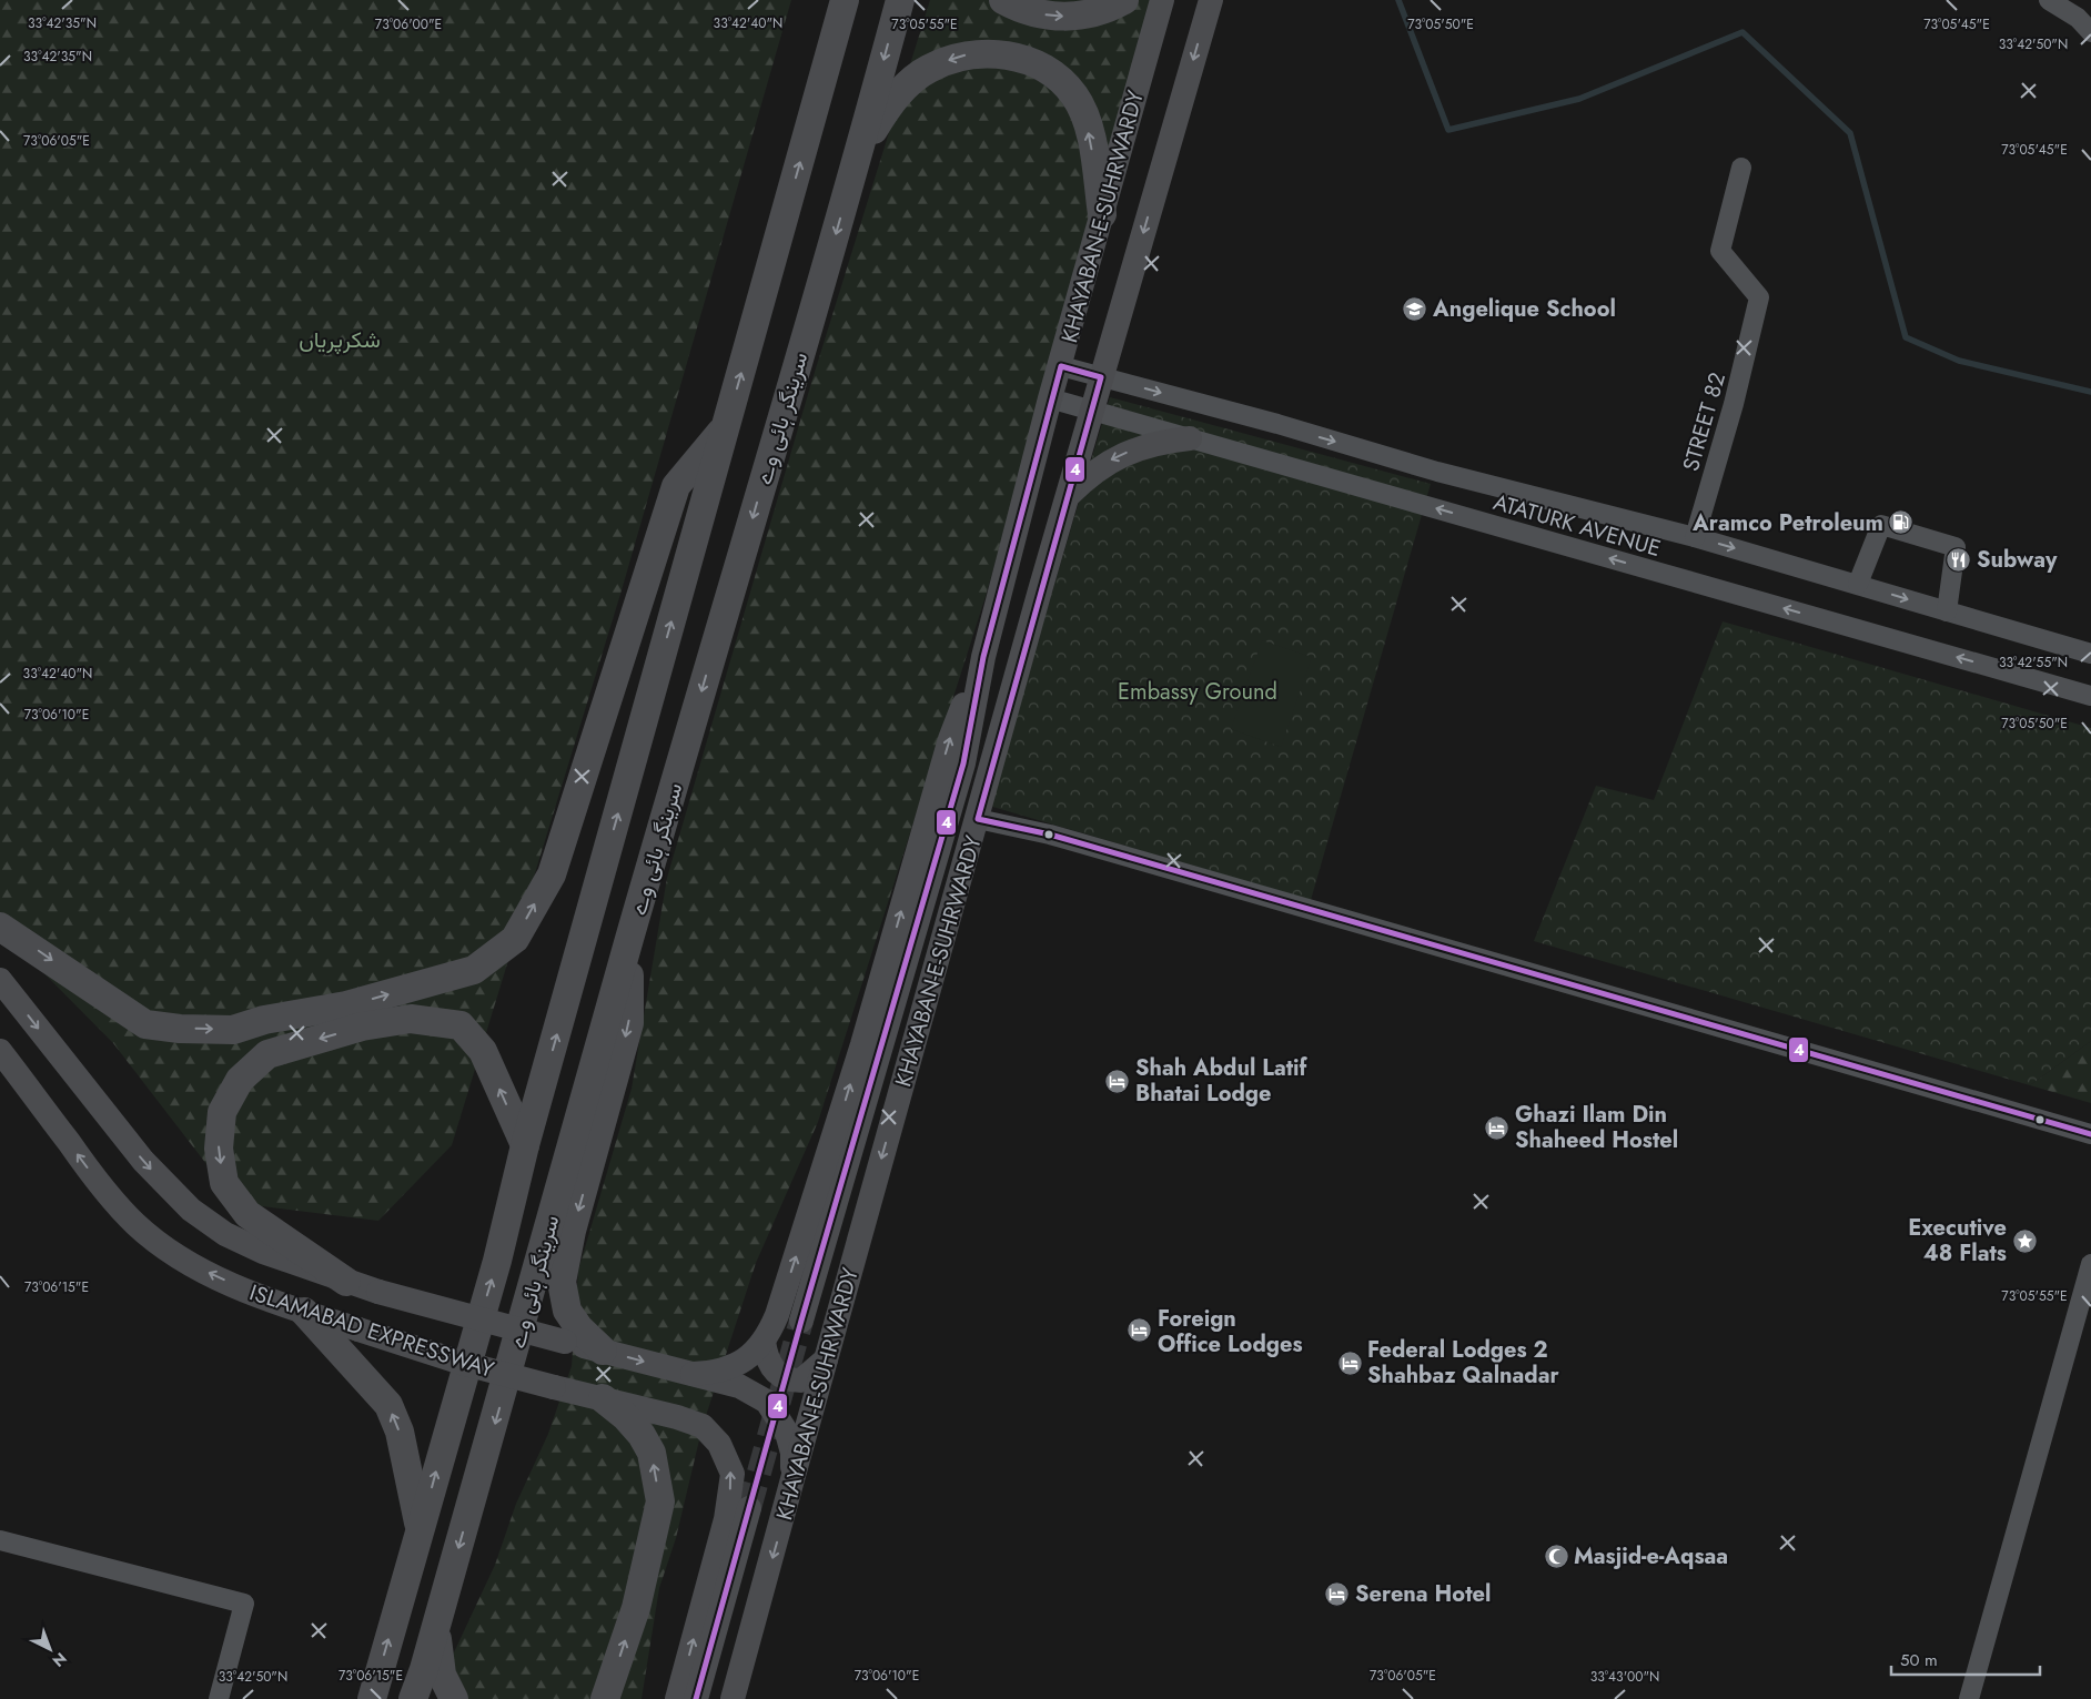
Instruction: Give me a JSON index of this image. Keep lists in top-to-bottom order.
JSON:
{
  "streets": {
    "highway": ["سرینگر ہائی وے"],
    "main road": ["KHAYABAN-E-SUHRWARDY", "ISLAMABAD EXPRESSWAY"],
    "street": ["STREET 82", "ATATURK AVENUE"]
  },
  "crossings": [
    ["KHAYABAN-E-SUHRWARDY", "ATATURK AVENUE"],
    ["KHAYABAN-E-SUHRWARDY", "ISLAMABAD EXPRESSWAY"],
    ["STREET 82", "ATATURK AVENUE"]
  ],
  "parks": ["شکرپریاں", "Embassy Ground"],
  "places": {
    "school or university": ["Angelique School"],
    "fuel station": ["Aramco Petroleum"],
    "restaurant": ["Subway"],
    "hotel": [
      "Shah Abdul Latif Bhatai Lodge",
      "Ghazi Ilam Din Shaheed Hostel",
      "Foreign Office Lodges",
      "Federal Lodges 2 Shahbaz Qalnadar",
      "Serena Hotel"
    ],
    "place": ["Executive 48 Flats"],
    "mosque": ["Masjid-e-Aqsaa"]
  },
  "lines": ["transit line 4"],
  "scale_bar": "50 m",
  "north": "bottom right",
  "coordinates": [
    "33°42'35\"N",
    "33°42'40\"N",
    "73°06'00\"E",
    "73°05'55\"E",
    "73°05'50\"E",
    "73°05'45\"E",
    "33°42'50\"N",
    "73°06'05\"E",
    "33°42'55\"N",
    "73°06'10\"E",
    "73°06'15\"E",
    "33°43'00\"N"
  ]
}
